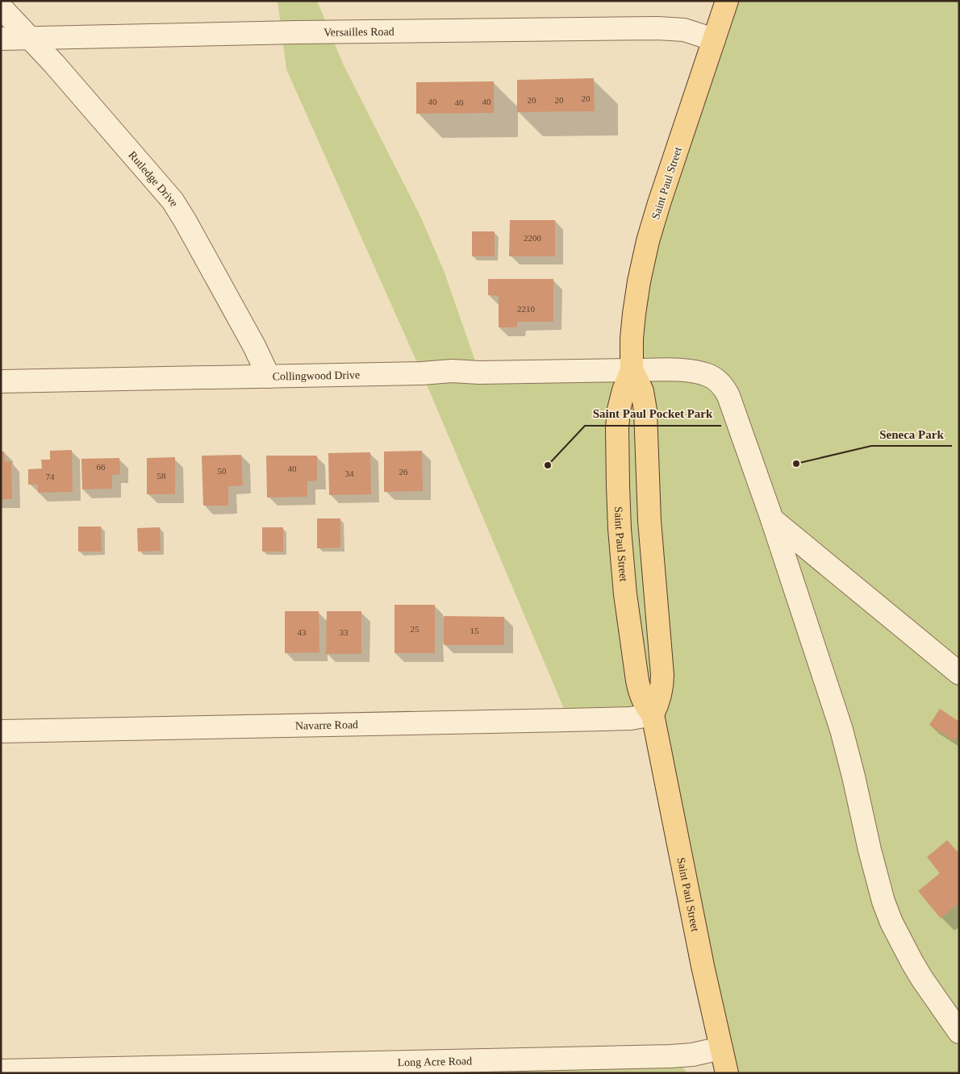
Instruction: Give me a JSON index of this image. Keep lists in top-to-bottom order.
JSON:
{
  "streets": {
    "main road": ["Saint Paul Street"],
    "street": [
      "Versailles Road",
      "Rutledge Drive",
      "Collingwood Drive",
      "Navarre Road",
      "Long Acre Road"
    ]
  },
  "crossings": [
    ["Versailles Road", "Rutledge Drive"],
    ["Versailles Road", "Saint Paul Street"],
    ["Rutledge Drive", "Collingwood Drive"],
    ["Saint Paul Street", "Collingwood Drive"],
    ["Saint Paul Street", "Navarre Road"],
    ["Saint Paul Street", "Long Acre Road"]
  ],
  "places": ["Seneca Park", "Saint Paul Pocket Park"],
  "house_numbers": [
    "20",
    "20",
    "20",
    "40",
    "40",
    "40",
    "2200",
    "2210",
    "66",
    "40",
    "50",
    "26",
    "34",
    "58",
    "74",
    "25",
    "15",
    "43",
    "33"
  ]
}
